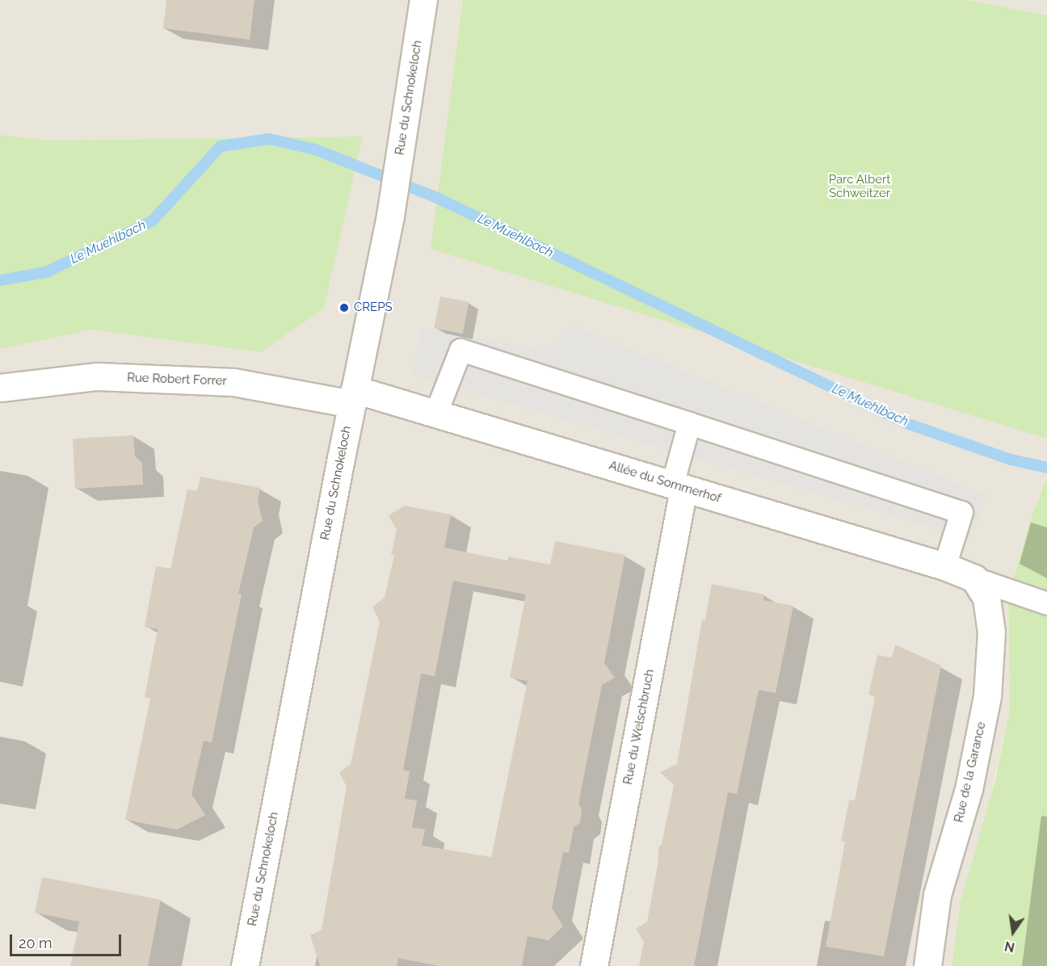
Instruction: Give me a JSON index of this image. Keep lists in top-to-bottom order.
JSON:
{
  "streets": {
    "street": [
      "Rue du Schnokeloch",
      "Rue Robert Forrer",
      "Allée du Sommerhof",
      "Rue du Welschbruch",
      "Rue de la Garance"
    ]
  },
  "crossings": [
    ["Rue du Schnokeloch", "Rue Robert Forrer"],
    ["Rue du Schnokeloch", "Allée du Sommerhof"],
    ["Rue Robert Forrer", "Allée du Sommerhof"],
    ["Allée du Sommerhof", "Rue du Welschbruch"],
    ["Allée du Sommerhof", "Rue de la Garance"]
  ],
  "water": ["Le Muehlbach"],
  "parks": ["Parc Albert Schweitzer"],
  "places": ["CREPS"],
  "scale_bar": "20 m",
  "north": "bottom"
}
